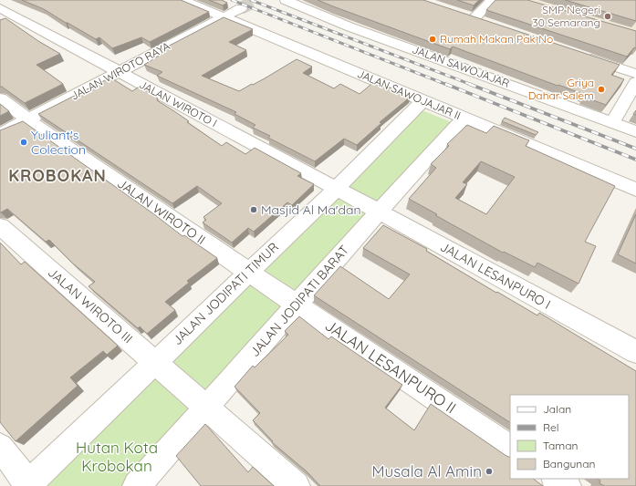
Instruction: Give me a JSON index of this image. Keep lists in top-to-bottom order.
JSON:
{
  "streets": {
    "street": [
      "JALAN SAWOJAJAR",
      "JALAN WIROTO RAYA",
      "JALAN SAWOJAJAR II",
      "JALAN WIROTO I",
      "JALAN WIROTO II",
      "JALAN LESANPURO I",
      "JALAN JODIPATI TIMUR",
      "JALAN JODIPATI BARAT",
      "JALAN WIROTO III",
      "JALAN LESANPURO II"
    ]
  },
  "crossings": [
    ["JALAN WIROTO RAYA", "JALAN SAWOJAJAR II"],
    ["JALAN WIROTO RAYA", "JALAN WIROTO I"],
    ["JALAN WIROTO RAYA", "JALAN WIROTO II"],
    ["JALAN SAWOJAJAR II", "JALAN JODIPATI TIMUR"],
    ["JALAN SAWOJAJAR II", "JALAN JODIPATI BARAT"],
    ["JALAN WIROTO I", "JALAN LESANPURO I"],
    ["JALAN WIROTO I", "JALAN JODIPATI TIMUR"],
    ["JALAN WIROTO II", "JALAN JODIPATI TIMUR"],
    ["JALAN WIROTO II", "JALAN LESANPURO II"],
    ["JALAN LESANPURO I", "JALAN JODIPATI BARAT"],
    ["JALAN JODIPATI TIMUR", "JALAN WIROTO III"],
    ["JALAN JODIPATI BARAT", "JALAN WIROTO III"],
    ["JALAN JODIPATI BARAT", "JALAN LESANPURO II"]
  ],
  "districts": ["KROBOKAN"],
  "parks": ["Hutan Kota Krobokan"],
  "places": [
    "SMP Negeri 30 Semarang",
    "Rumah Makan Pak No",
    "Griya Dahar Salem",
    "Yuliant's Colection",
    "Masjid Al Ma'dan",
    "Musala Al Amin"
  ],
  "legend": [
    "Jalan",
    "Rel",
    "Taman",
    "Bangunan"
  ]
}
